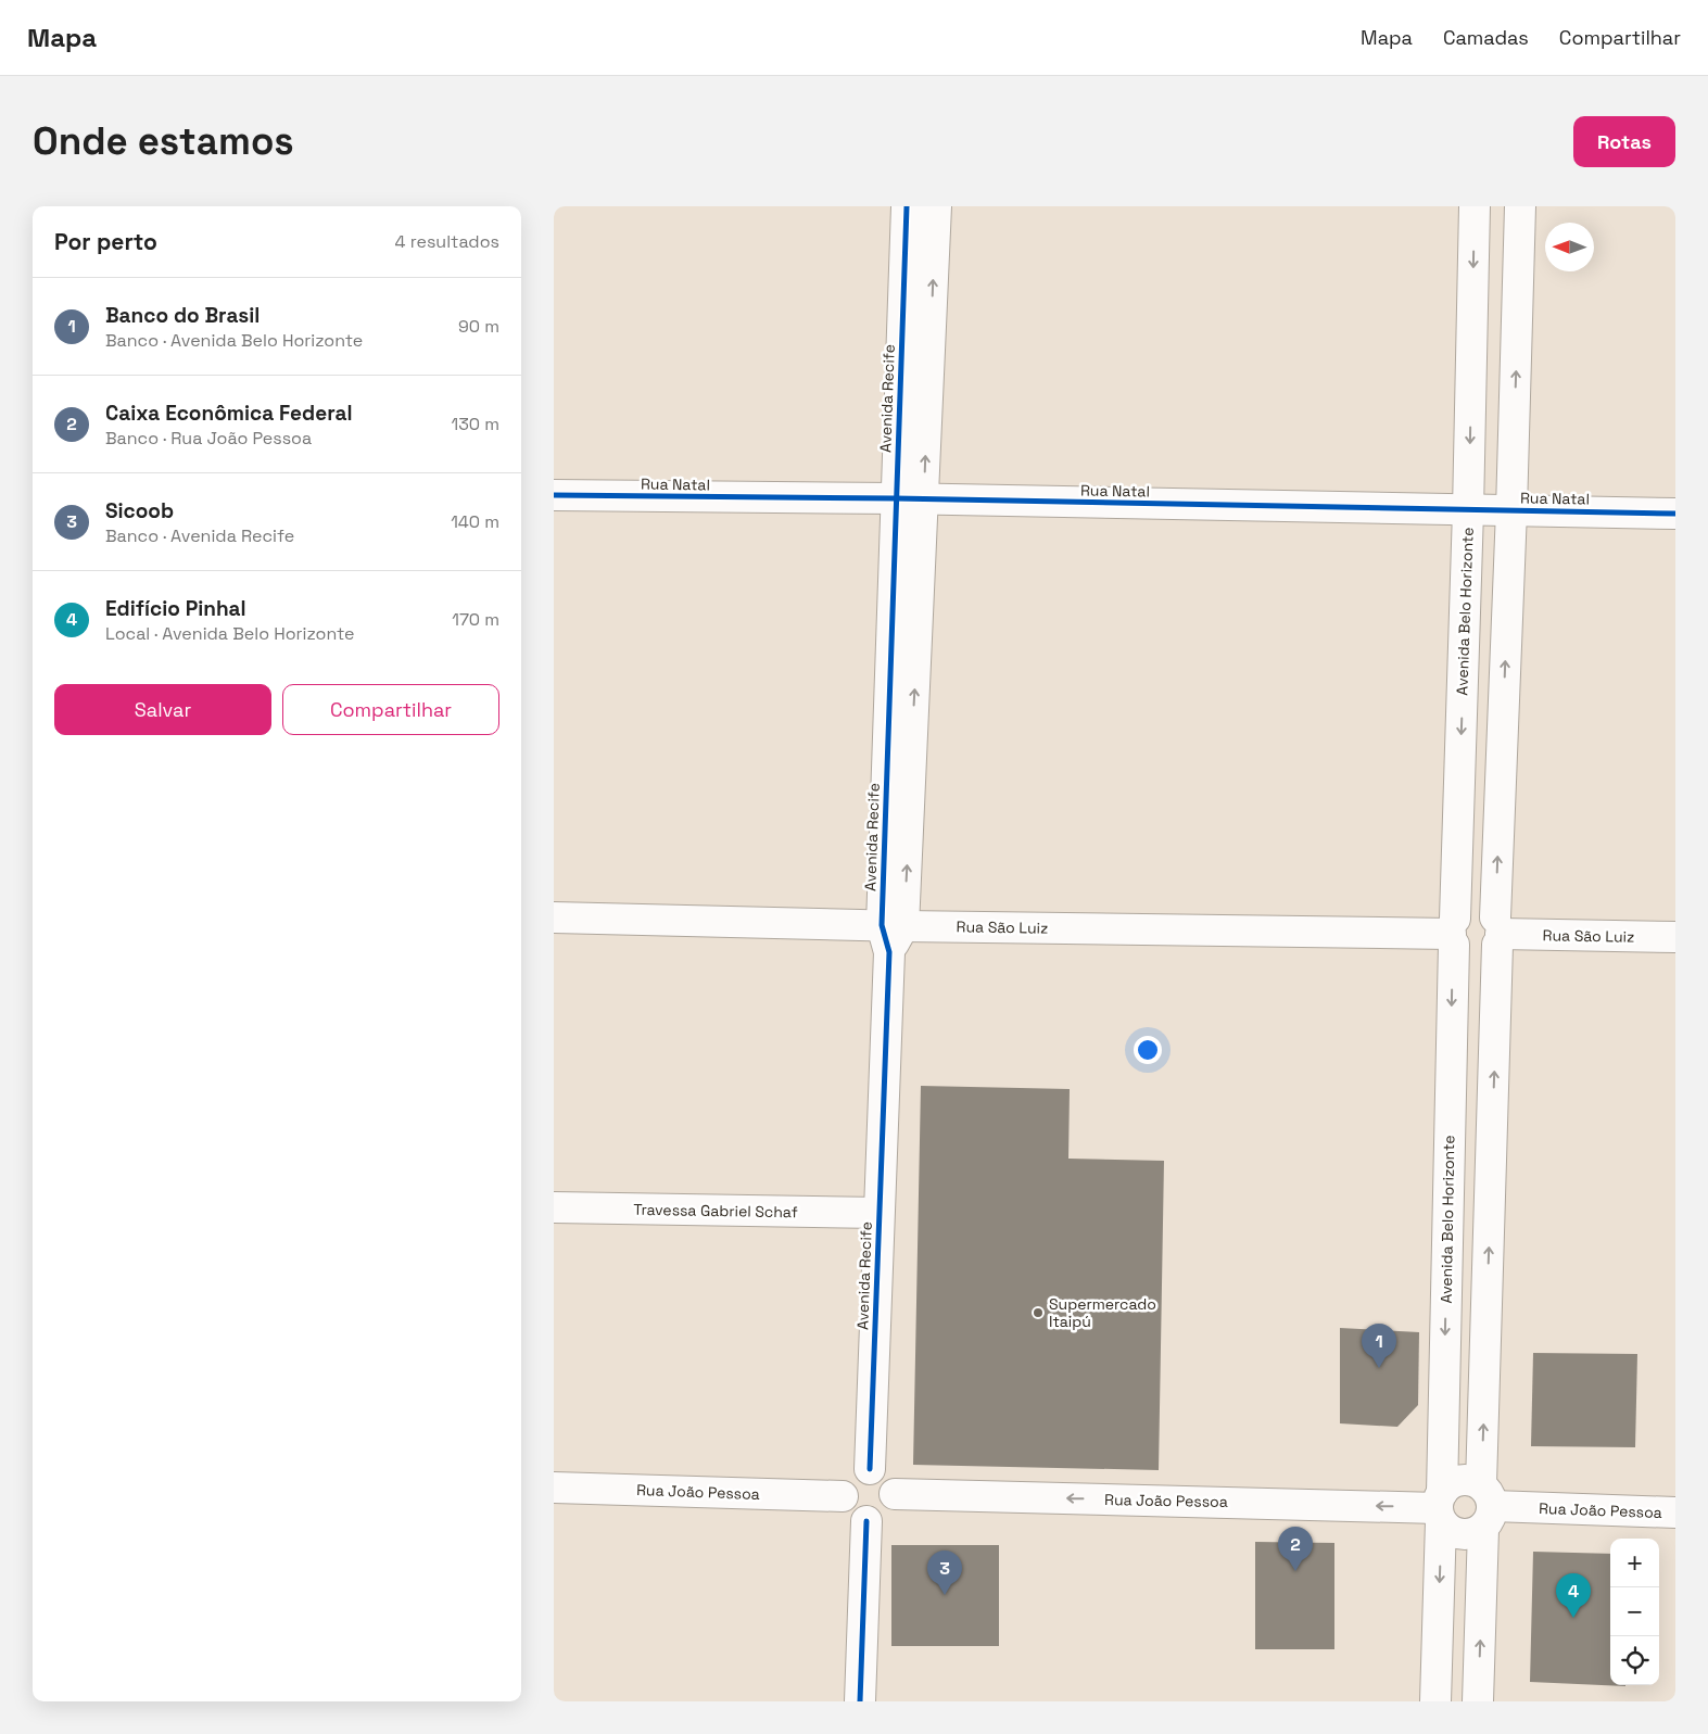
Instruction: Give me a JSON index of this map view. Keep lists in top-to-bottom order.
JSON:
{
  "streets": {
    "street": [
      "Avenida Recife",
      "Rua Natal",
      "Avenida Belo Horizonte",
      "Rua São Luiz",
      "Travessa Gabriel Schaf",
      "Rua João Pessoa"
    ]
  },
  "crossings": [
    ["Avenida Recife", "Rua Natal"],
    ["Avenida Recife", "Rua São Luiz"],
    ["Avenida Recife", "Travessa Gabriel Schaf"],
    ["Avenida Recife", "Rua João Pessoa"],
    ["Rua Natal", "Avenida Belo Horizonte"],
    ["Avenida Belo Horizonte", "Rua São Luiz"],
    ["Avenida Belo Horizonte", "Rua João Pessoa"]
  ],
  "one_way": ["Rua João Pessoa"],
  "places": ["Supermercado Itaipú"],
  "north": "left",
  "page": {
    "header": "Mapa",
    "nav": ["Mapa", "Camadas", "Compartilhar"],
    "buttons": [
      "Rotas",
      ["Salvar", "Compartilhar"]
    ],
    "title": "Onde estamos",
    "heading": ["Por perto", "4 resultados"],
    "list": [
      {
        "mark": "1",
        "name": "Banco do Brasil",
        "note": "Banco · Avenida Belo Horizonte",
        "value": "90 m"
      },
      {
        "mark": "2",
        "name": "Caixa Econômica Federal",
        "note": "Banco · Rua João Pessoa",
        "value": "130 m"
      },
      {
        "mark": "3",
        "name": "Sicoob",
        "note": "Banco · Avenida Recife",
        "value": "140 m"
      },
      {
        "mark": "4",
        "name": "Edifício Pinhal",
        "note": "Local · Avenida Belo Horizonte",
        "value": "170 m"
      }
    ],
    "pins": [
      "1",
      "2",
      "3",
      "4"
    ],
    "map_buttons": ["+", "−"]
  }
}
